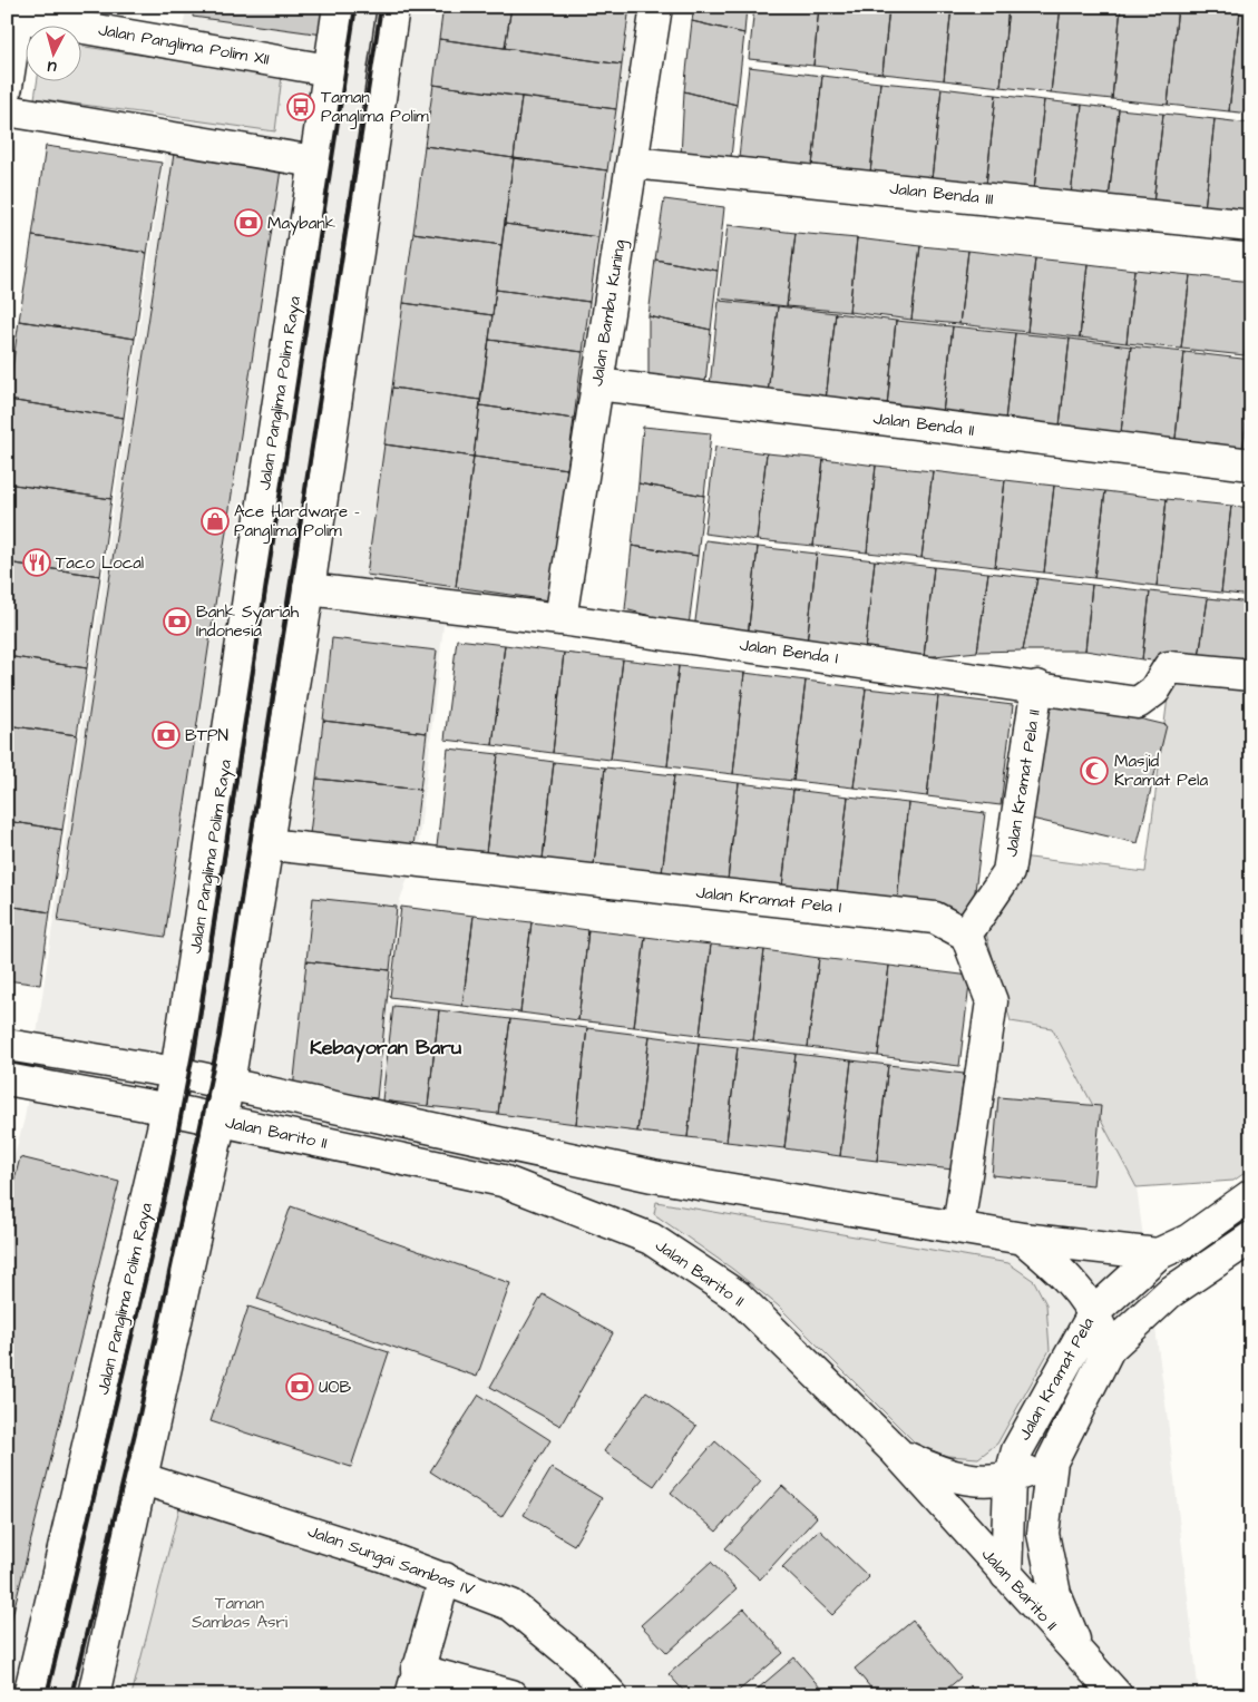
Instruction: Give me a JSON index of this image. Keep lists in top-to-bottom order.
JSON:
{
  "streets": {
    "street": [
      "Jalan Panglima Polim XII",
      "Jalan Benda III",
      "Jalan Bambu Kuning",
      "Jalan Panglima Polim Raya",
      "Jalan Benda II",
      "Jalan Benda I",
      "Jalan Kramat Pela II",
      "Jalan Kramat Pela I",
      "Jalan Barito II",
      "Jalan Kramat Pela",
      "Jalan Sungai Sambas IV"
    ]
  },
  "crossings": [
    ["Jalan Panglima Polim XII", "Jalan Panglima Polim Raya"],
    ["Jalan Benda III", "Jalan Bambu Kuning"],
    ["Jalan Bambu Kuning", "Jalan Benda II"],
    ["Jalan Bambu Kuning", "Jalan Benda I"],
    ["Jalan Panglima Polim Raya", "Jalan Barito II"],
    ["Jalan Benda I", "Jalan Kramat Pela II"],
    ["Jalan Kramat Pela II", "Jalan Kramat Pela I"],
    ["Jalan Barito II", "Jalan Kramat Pela"]
  ],
  "districts": ["Kebayoran Baru"],
  "parks": ["Taman Sambas Asri"],
  "places": {
    "bus stop": ["Taman Panglima Polim"],
    "bank": [
      "Maybank",
      "Bank Syariah Indonesia",
      "BTPN",
      "UOB"
    ],
    "shop": ["Ace Hardware - Panglima Polim"],
    "restaurant": ["Taco Local"],
    "mosque": ["Masjid Kramat Pela"]
  },
  "north": "bottom"
}
